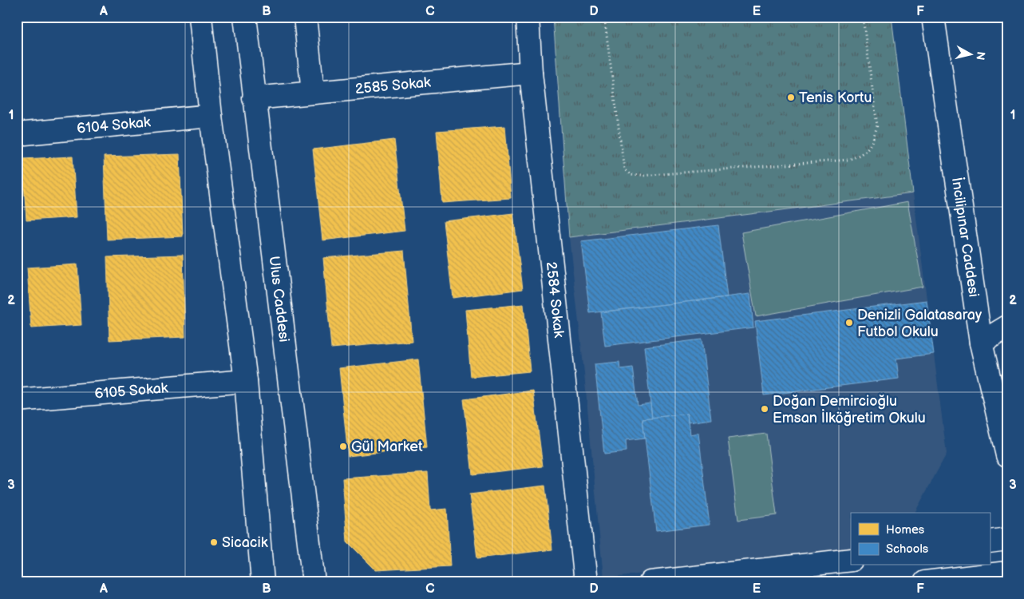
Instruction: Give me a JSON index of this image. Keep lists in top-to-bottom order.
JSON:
{
  "streets": {
    "main road": [
      "2585 Sokak",
      "6104 Sokak",
      "İncilipınar Caddesi",
      "Ulus Caddesi",
      "2584 Sokak",
      "6105 Sokak"
    ]
  },
  "crossings": [
    ["2585 Sokak", "Ulus Caddesi"],
    ["2585 Sokak", "2584 Sokak"]
  ],
  "places": [
    "Tenis Kortu",
    "Denizli Galatasaray Futbol Okulu",
    "Doğan Demircioğlu Emsan İlköğretim Okulu",
    "Gül Market",
    "Sicacik"
  ],
  "legend": ["Homes", "Schools"],
  "north": "right",
  "grid": {
    "columns": [
      "A",
      "B",
      "C",
      "D",
      "E",
      "F"
    ],
    "rows": ["1", "2", "3"]
  }
}
